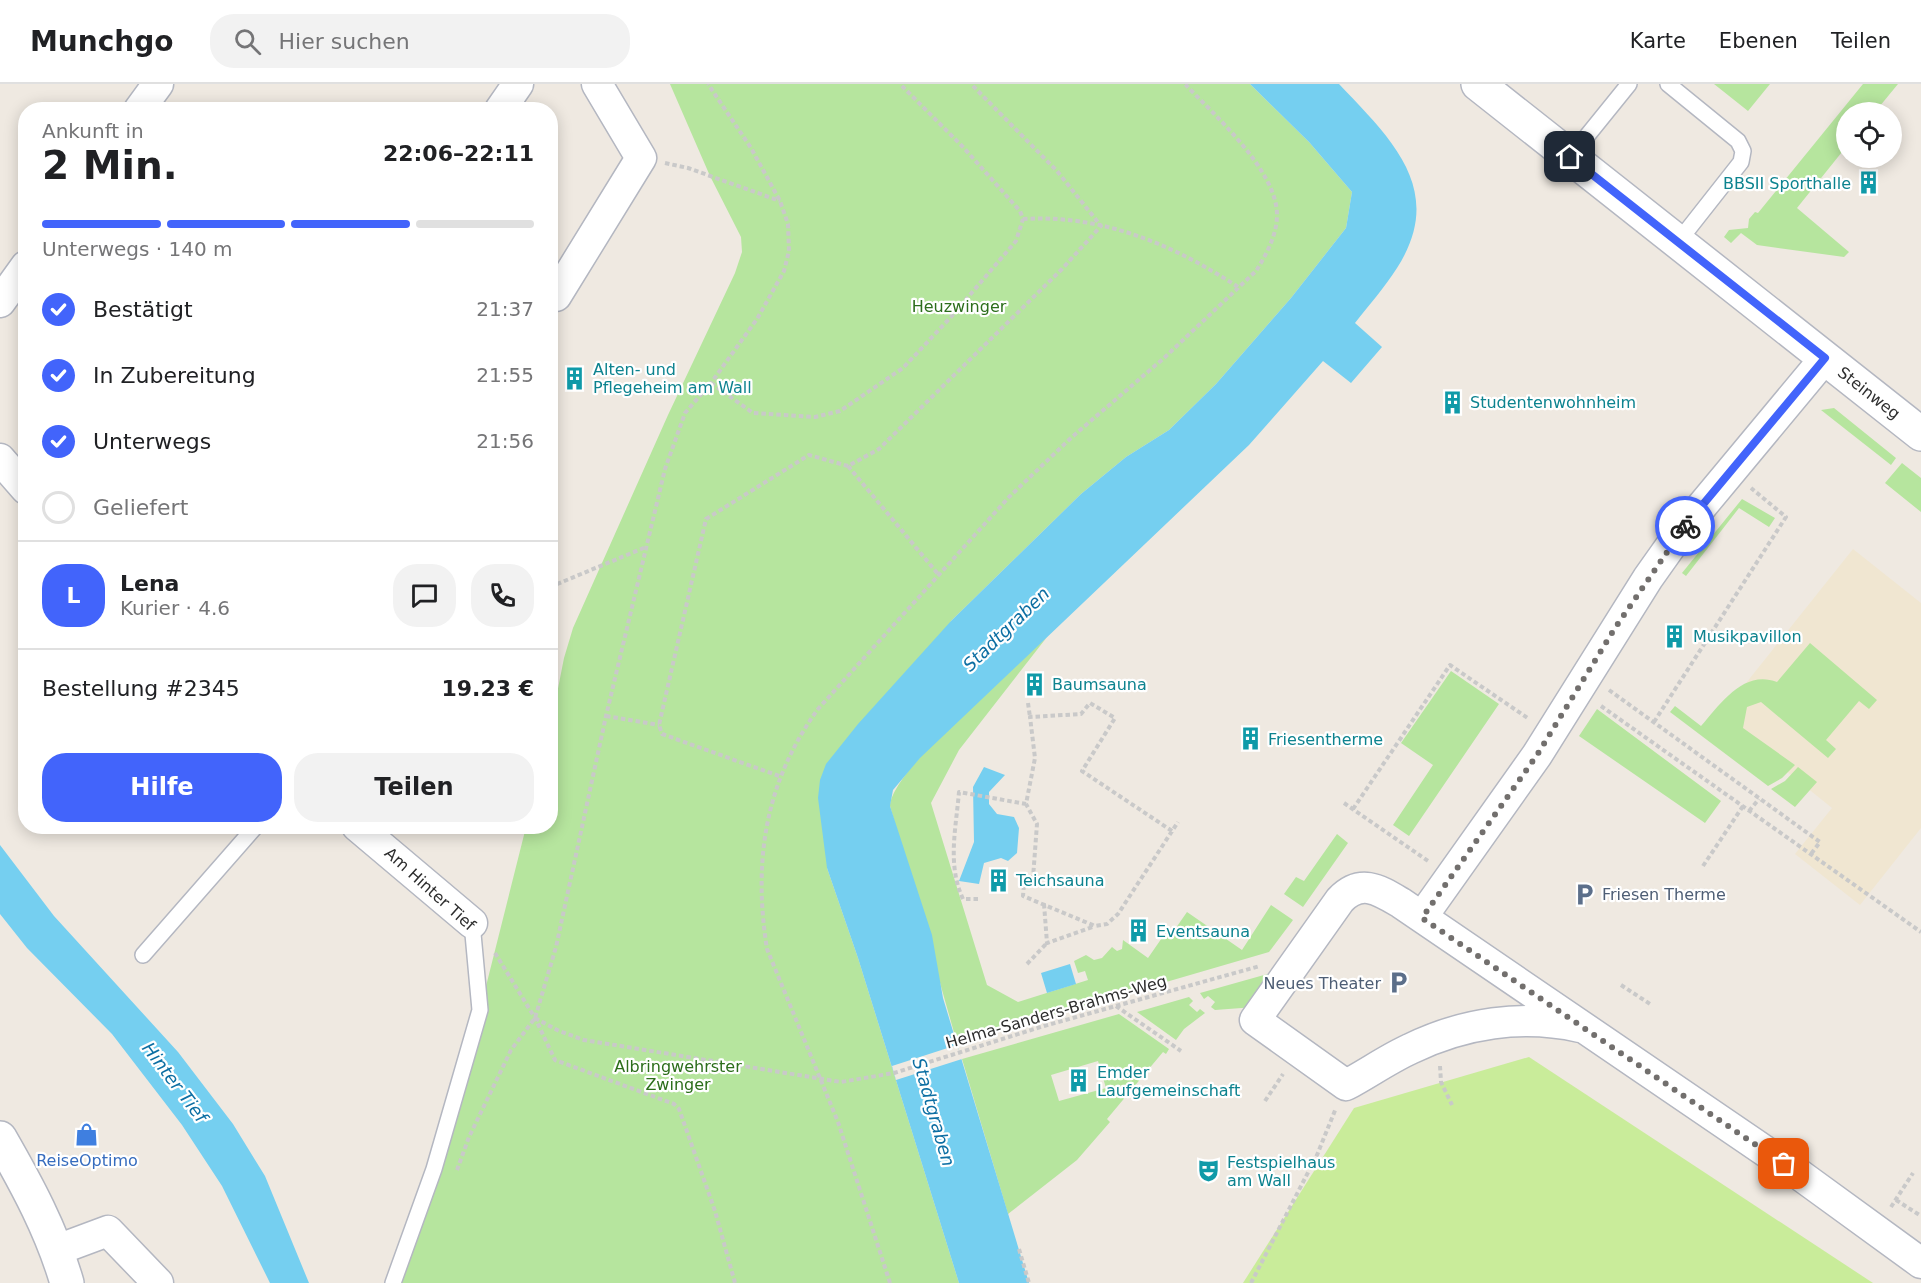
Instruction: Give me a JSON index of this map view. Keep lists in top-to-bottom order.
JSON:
{
  "streets": {
    "street": ["Steinweg", "Am Hinter Tief"],
    "path": ["Helma-Sanders-Brahms-Weg"]
  },
  "crossings": [
    ["Am Hinter Tief", "Helma-Sanders-Brahms-Weg"]
  ],
  "water": ["Stadtgraben", "Hinter Tief"],
  "parks": ["Heuzwinger", "Albringwehrster Zwinger"],
  "places": {
    "building": [
      "BBSII Sporthalle",
      "Alten- und Pflegeheim am Wall",
      "Studentenwohnheim",
      "Musikpavillon",
      "Baumsauna",
      "Friesentherme",
      "Teichsauna",
      "Eventsauna",
      "Emder Laufgemeinschaft"
    ],
    "parking": ["Friesen Therme", "Neues Theater"],
    "shop": ["ReiseOptimo"],
    "theatre": ["Festspielhaus am Wall"]
  },
  "page": {
    "header": "Munchgo",
    "search": "Hier suchen",
    "nav": ["Karte", "Ebenen", "Teilen"],
    "heading": ["2 Min.", "Ankunft in", "22:06–22:11"],
    "panel": [
      "Lena",
      "Kurier · 4.6",
      "Bestellung #2345",
      "19.23 €"
    ],
    "bar": "Unterwegs · 140 m",
    "list": [
      ["Bestätigt", "21:37"],
      ["In Zubereitung", "21:55"],
      ["Unterwegs", "21:56"],
      "Geliefert"
    ],
    "round": "L",
    "buttons": ["Hilfe", "Teilen"]
  }
}
